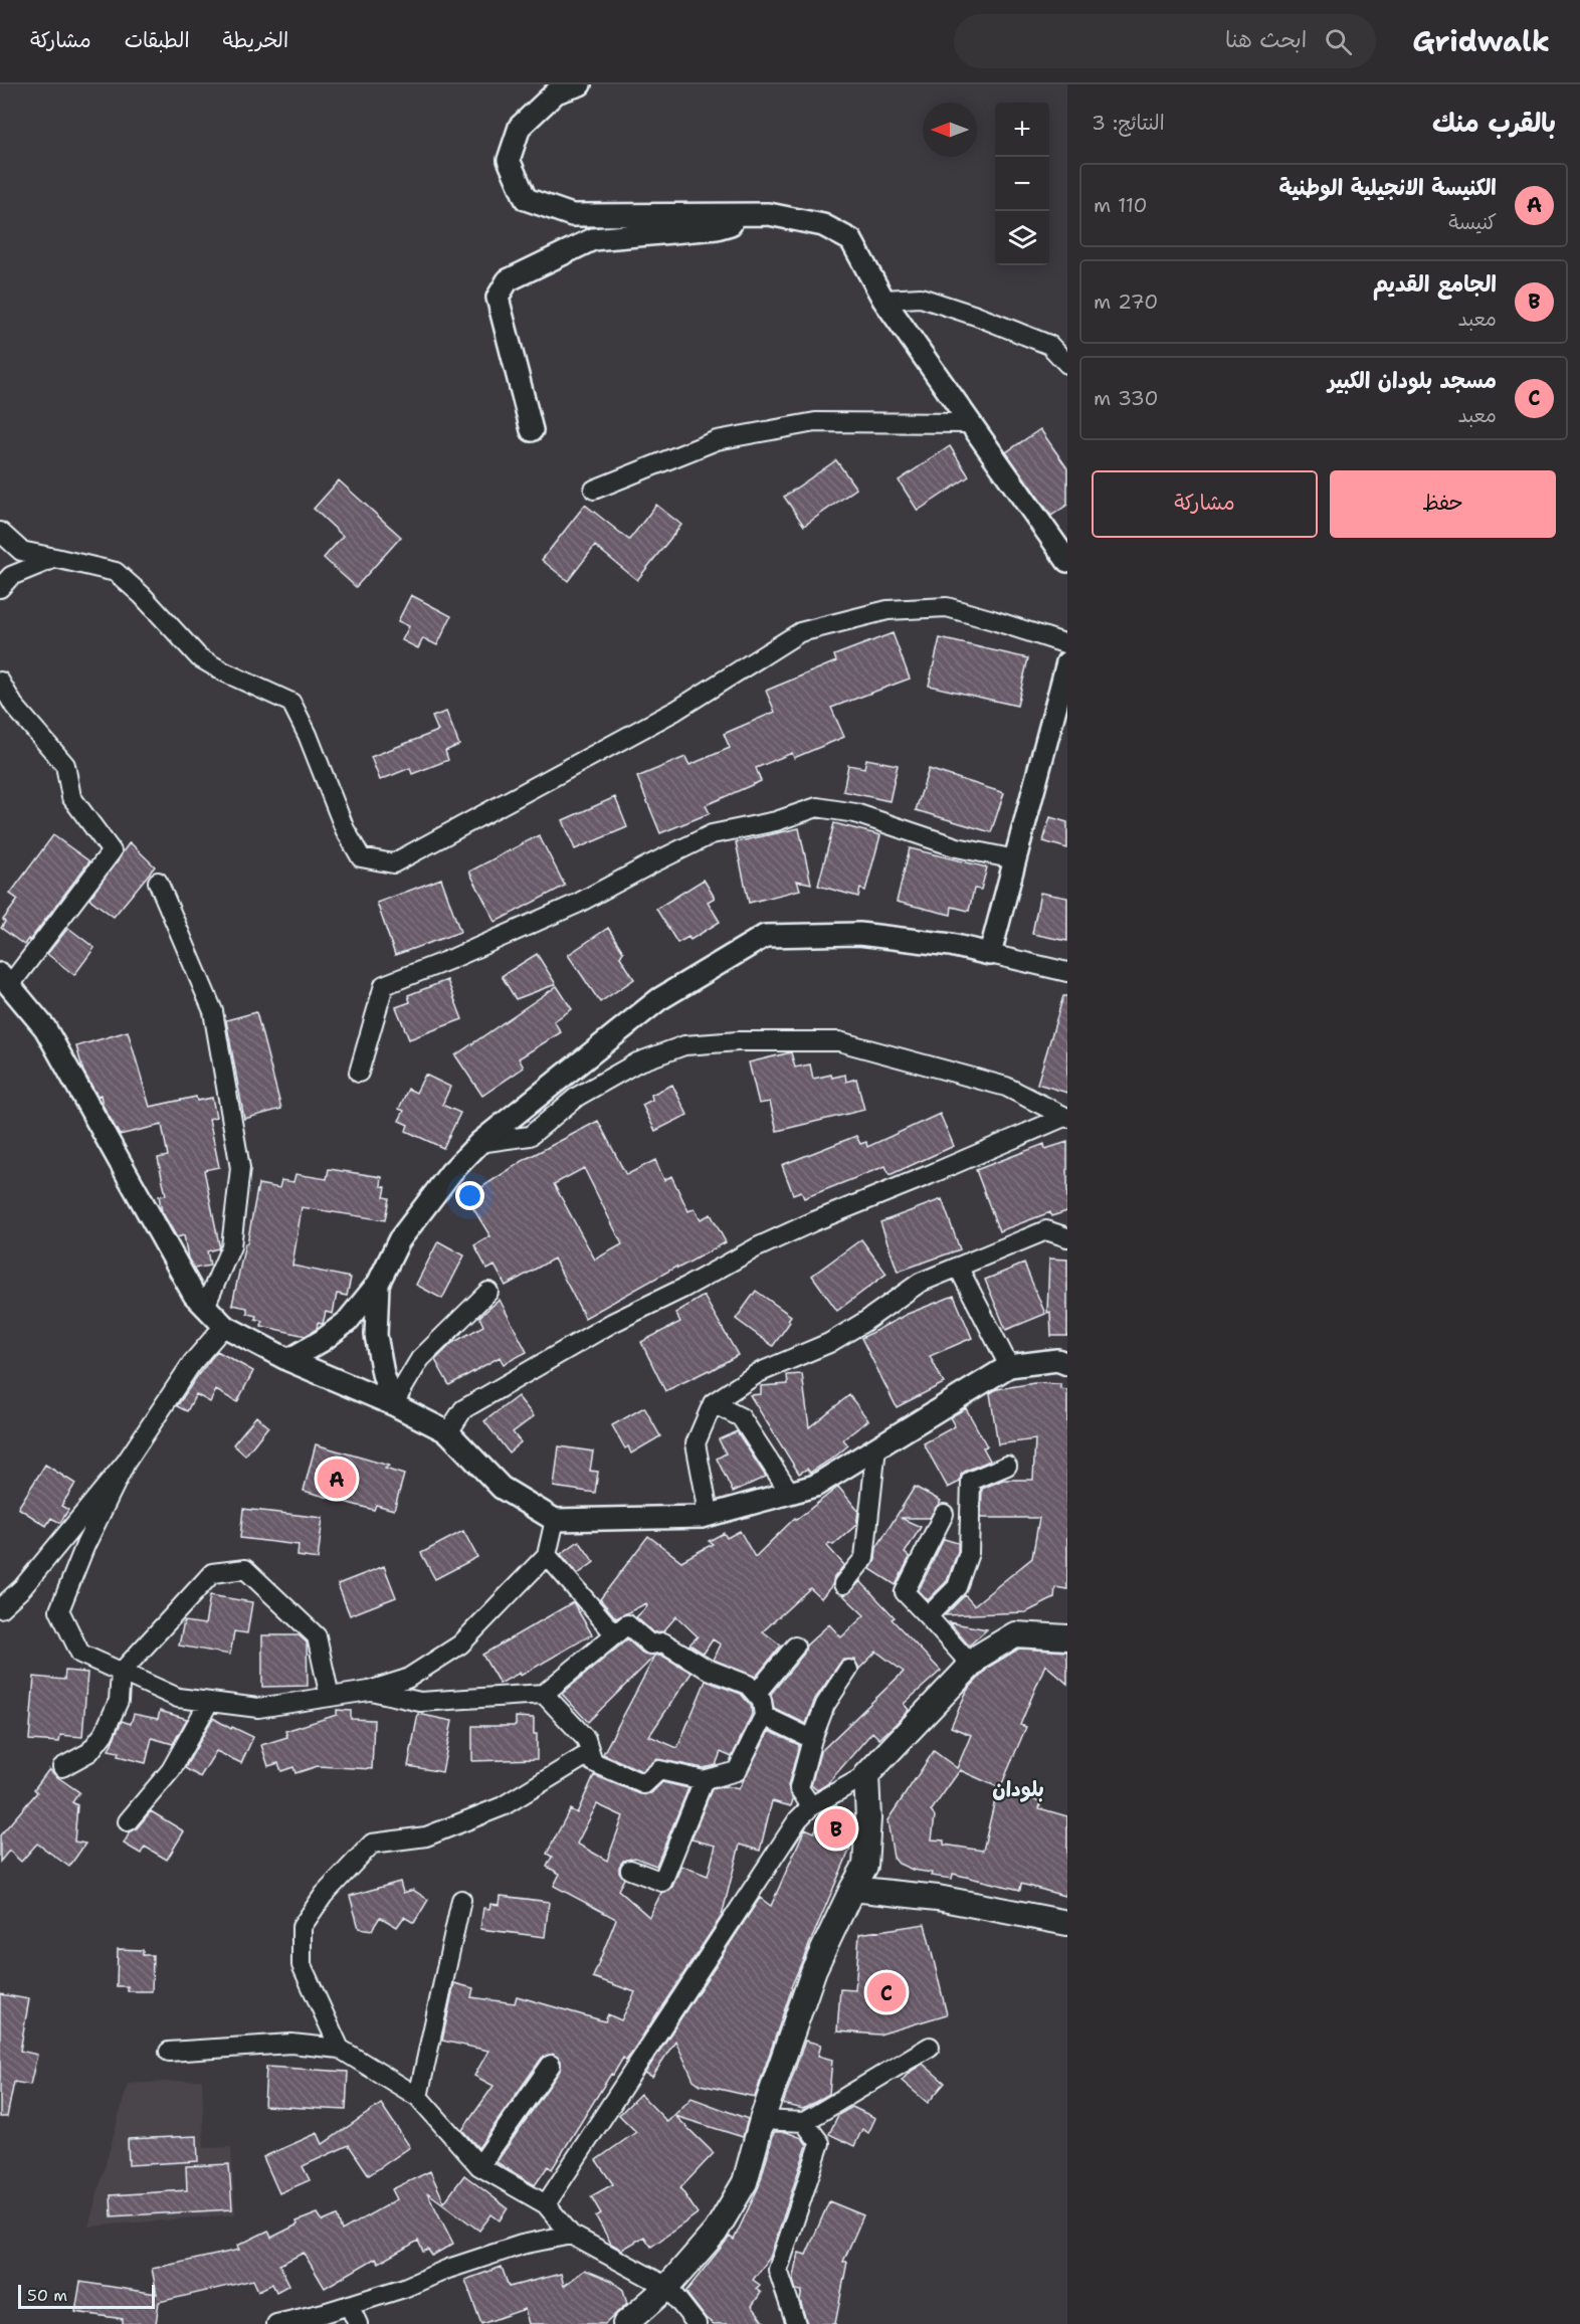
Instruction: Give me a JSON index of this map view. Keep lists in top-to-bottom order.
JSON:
{
  "districts": ["بلودان"],
  "scale_bar": "50 m",
  "north": "left",
  "page": {
    "header": "Gridwalk",
    "search": "ابحث هنا",
    "nav": ["الخريطة", "الطبقات", "مشاركة"],
    "heading": ["بالقرب منك", "النتائج: 3"],
    "map_buttons": ["+", "−"],
    "list": [
      {
        "mark": "A",
        "name": "الكنيسة الانجيلية الوطنية",
        "note": "كنيسة",
        "value": "110 m"
      },
      {
        "mark": "B",
        "name": "الجامع القديم",
        "note": "معبد",
        "value": "270 m"
      },
      {
        "mark": "C",
        "name": "مسجد بلودان الكبير",
        "note": "معبد",
        "value": "330 m"
      }
    ],
    "buttons": ["حفظ", "مشاركة"],
    "pins": ["A", "B", "C"],
    "scale": "50 m"
  }
}
